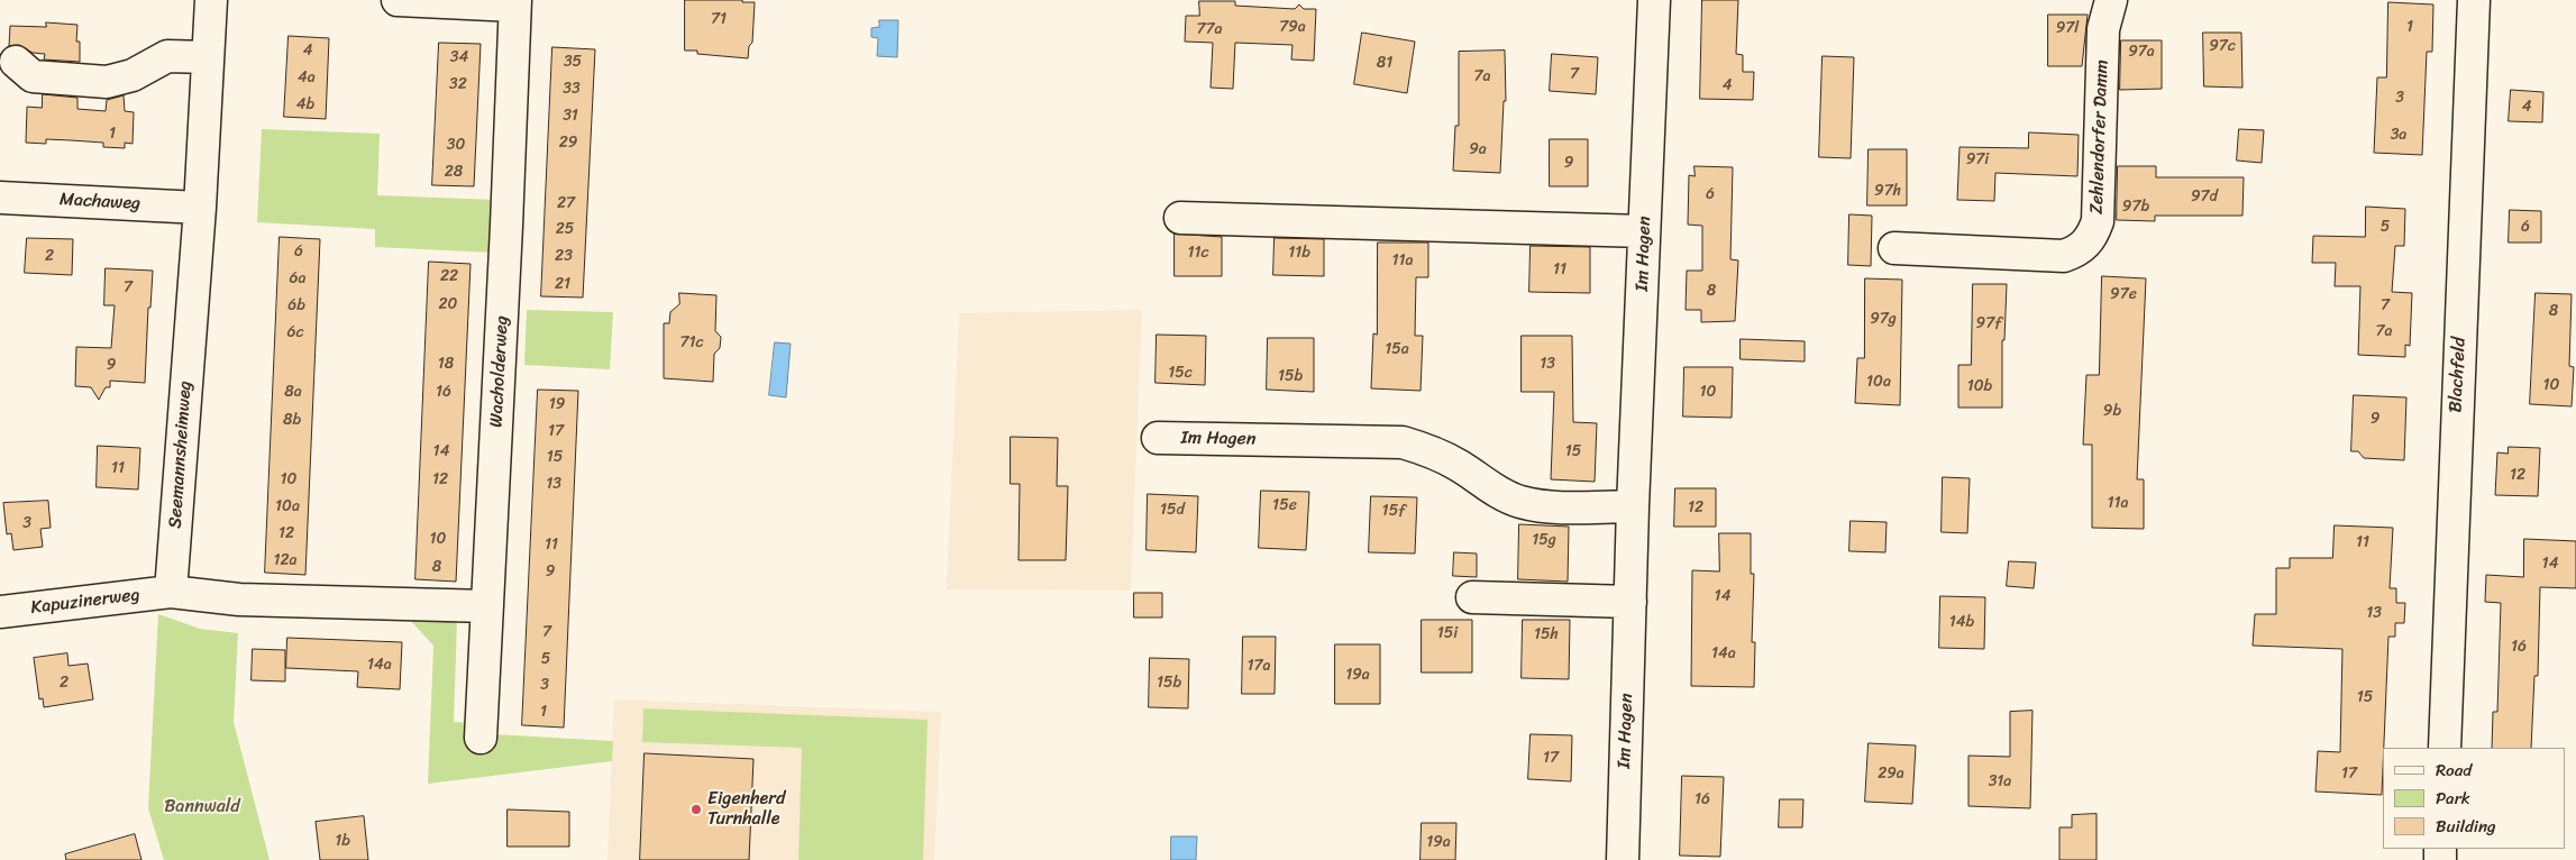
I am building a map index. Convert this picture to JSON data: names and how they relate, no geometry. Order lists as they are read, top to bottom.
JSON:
{
  "streets": {
    "street": [
      "Zehlendorfer Damm",
      "Machaweg",
      "Im Hagen",
      "Wacholderweg",
      "Blachfeld",
      "Seemannsheimweg",
      "Kapuzinerweg"
    ]
  },
  "crossings": [
    ["Machaweg", "Seemannsheimweg"],
    ["Seemannsheimweg", "Kapuzinerweg"]
  ],
  "parks": ["Bannwald"],
  "places": ["Eigenherd Turnhalle"],
  "house_numbers": [
    "71",
    "79a",
    "1",
    "97l",
    "77a",
    "97c",
    "4",
    "97a",
    "34",
    "35",
    "81",
    "7",
    "7a",
    "4a",
    "32",
    "4",
    "33",
    "3",
    "4b",
    "4",
    "31",
    "1",
    "3a",
    "29",
    "30",
    "9a",
    "97i",
    "9",
    "28",
    "97h",
    "6",
    "97d",
    "27",
    "97b",
    "5",
    "6",
    "25",
    "6",
    "11c",
    "11b",
    "2",
    "23",
    "11a",
    "11",
    "22",
    "6a",
    "21",
    "7",
    "8",
    "97e",
    "20",
    "6b",
    "7",
    "8",
    "97g",
    "97f",
    "7a",
    "6c",
    "71c",
    "15a",
    "18",
    "13",
    "9",
    "15c",
    "15b",
    "10a",
    "10",
    "10b",
    "8a",
    "16",
    "10",
    "19",
    "9b",
    "9",
    "8b",
    "17",
    "14",
    "15",
    "15",
    "11",
    "12",
    "10",
    "12",
    "13",
    "11a",
    "15e",
    "10a",
    "12",
    "15d",
    "15f",
    "3",
    "12",
    "10",
    "15g",
    "11",
    "11",
    "12a",
    "14",
    "8",
    "9",
    "14",
    "13",
    "14b",
    "7",
    "15i",
    "15h",
    "16",
    "14a",
    "5",
    "14a",
    "17a",
    "19a",
    "2",
    "15b",
    "3",
    "15",
    "1",
    "17",
    "29a",
    "17",
    "31a",
    "16",
    "1b",
    "19a"
  ],
  "legend": ["Road", "Park", "Building"]
}
